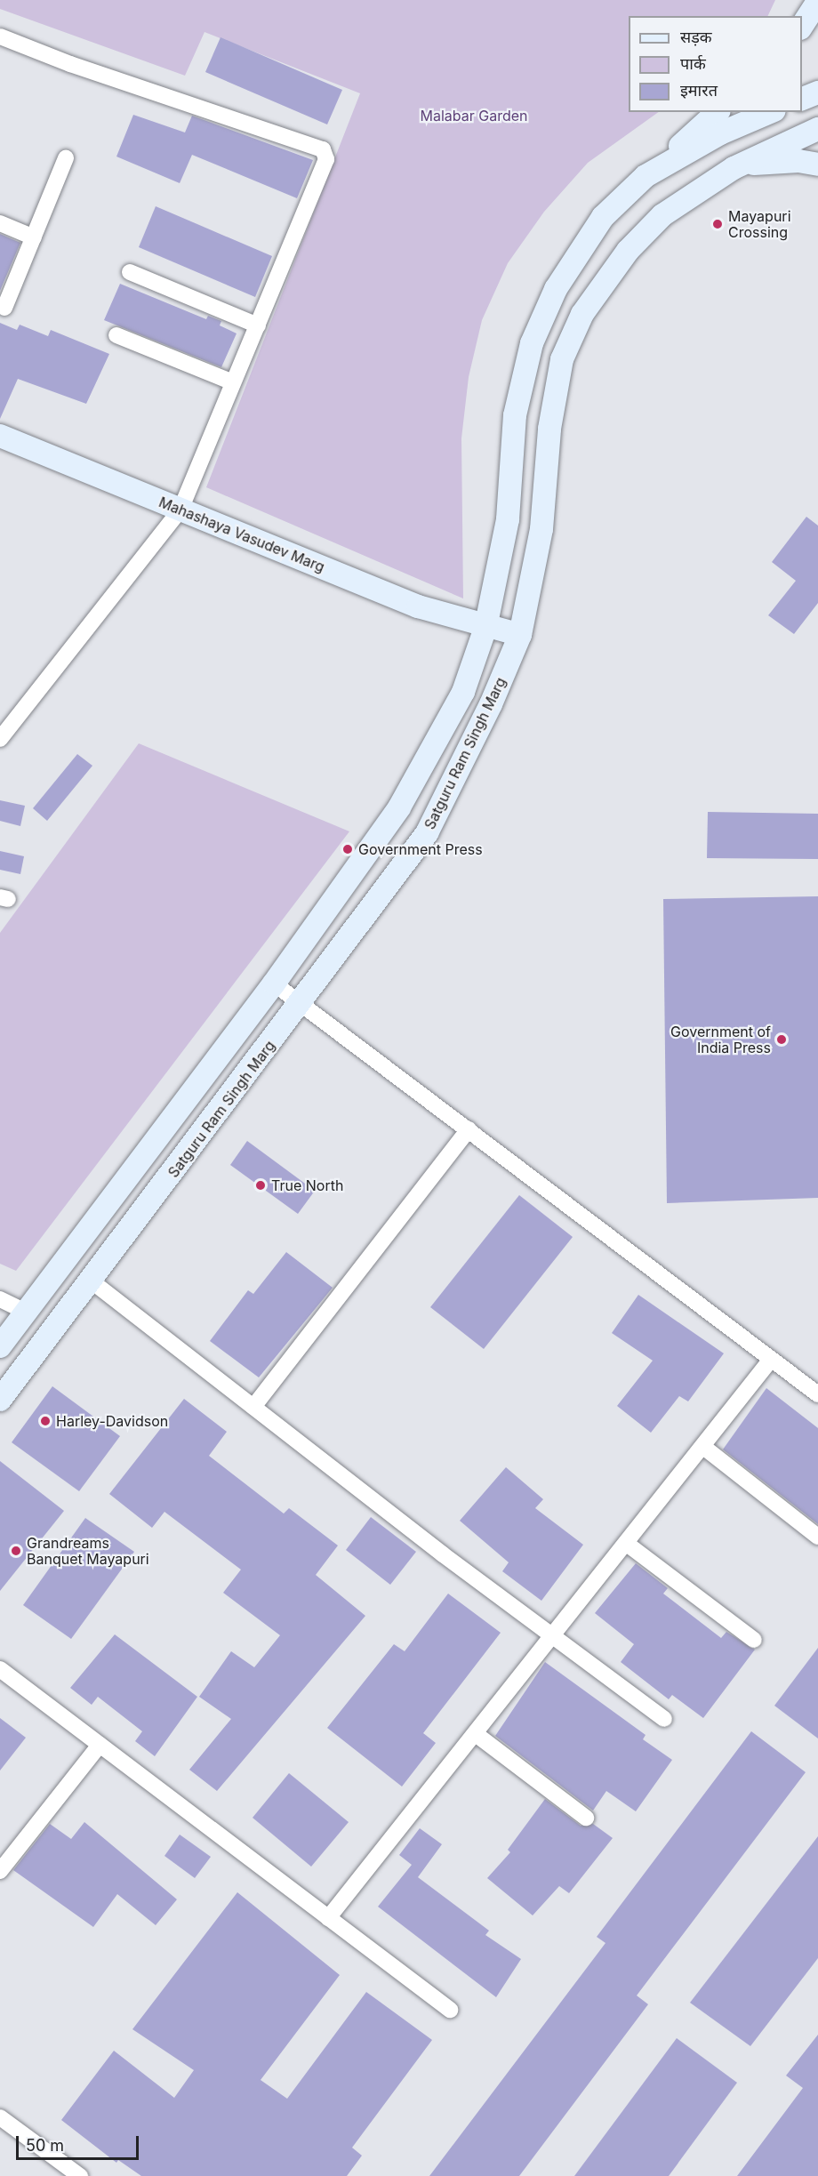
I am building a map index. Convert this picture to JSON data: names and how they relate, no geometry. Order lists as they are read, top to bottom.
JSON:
{
  "streets": {
    "main road": ["Mahashaya Vasudev Marg", "Satguru Ram Singh Marg"]
  },
  "crossings": [
    ["Mahashaya Vasudev Marg", "Satguru Ram Singh Marg"]
  ],
  "parks": ["Malabar Garden"],
  "places": [
    "Mayapuri Crossing",
    "Government Press",
    "Government of India Press",
    "True North",
    "Harley-Davidson",
    "Grandreams Banquet Mayapuri"
  ],
  "legend": ["सड़क", "पार्क", "इमारत"],
  "scale_bar": "50 m"
}
